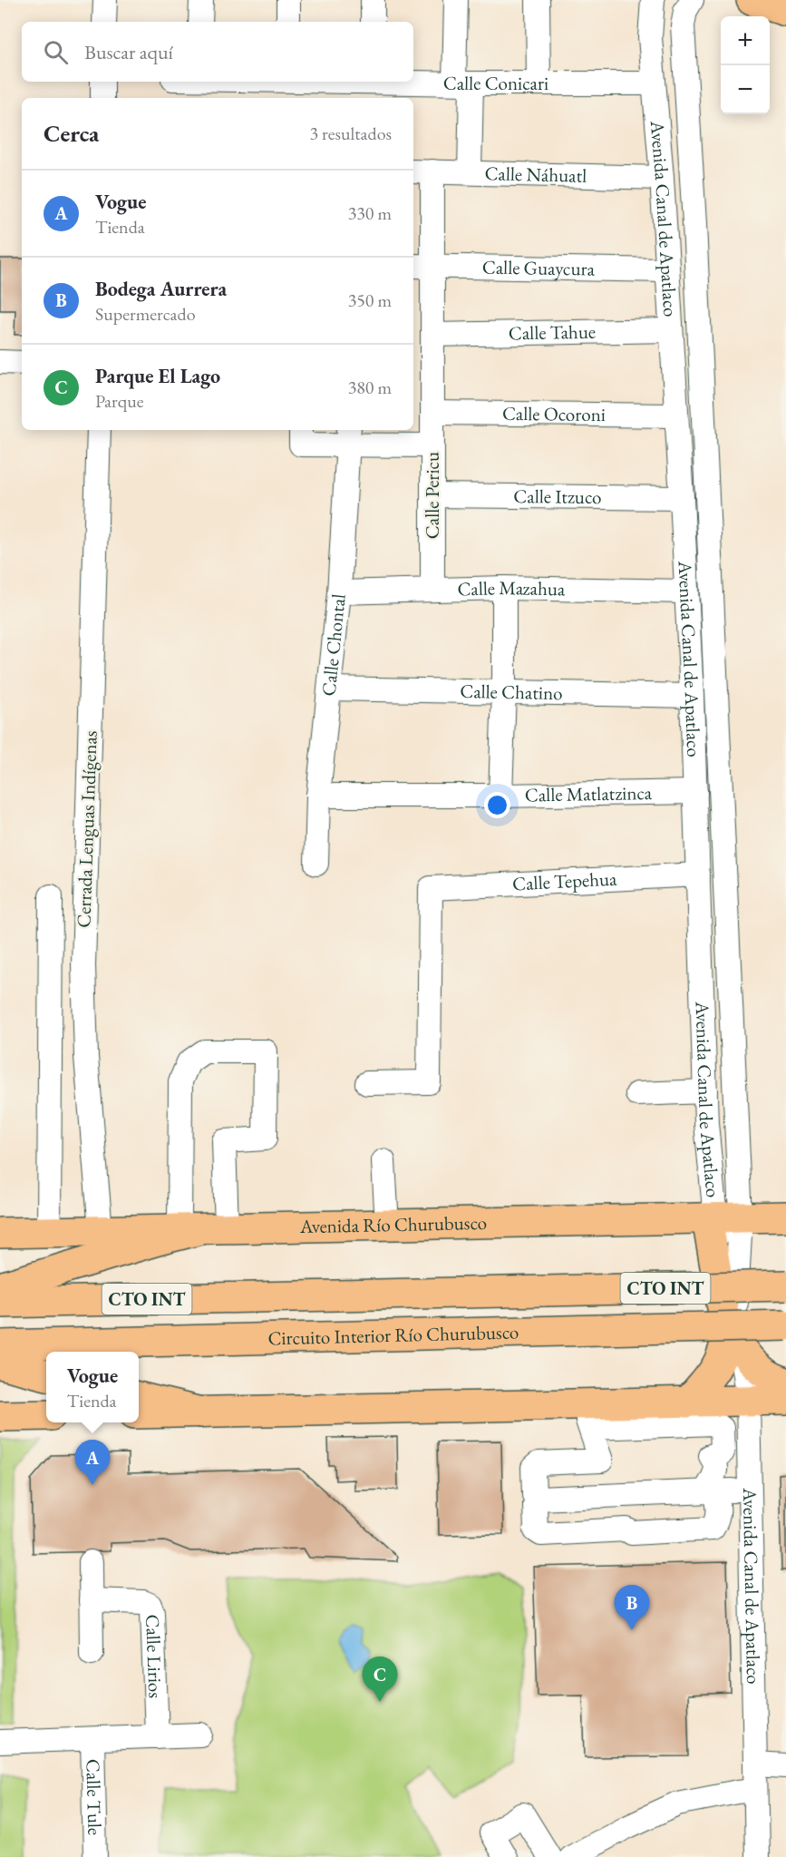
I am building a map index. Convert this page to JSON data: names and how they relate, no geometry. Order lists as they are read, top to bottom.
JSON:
{
  "streets": {
    "main road": ["Avenida Río Churubusco", "CTO INT", "Circuito Interior Río Churubusco"],
    "street": [
      "Calle Conicari",
      "Calle Náhuatl",
      "Avenida Canal de Apatlaco",
      "Calle Guaycura",
      "Calle Tahue",
      "Calle Ocoroni",
      "Calle Pericu",
      "Calle Itzuco",
      "Calle Mazahua",
      "Calle Chontal",
      "Calle Chatino",
      "Calle Matlatzinca",
      "Cerrada Lenguas Indígenas",
      "Calle Tepehua",
      "Calle Lirios",
      "Calle Tule"
    ]
  },
  "crossings": [
    ["Calle Conicari", "Avenida Canal de Apatlaco"],
    ["Calle Náhuatl", "Avenida Canal de Apatlaco"],
    ["Calle Náhuatl", "Calle Pericu"],
    ["Avenida Canal de Apatlaco", "Calle Guaycura"],
    ["Avenida Canal de Apatlaco", "Calle Tahue"],
    ["Avenida Canal de Apatlaco", "Calle Ocoroni"],
    ["Avenida Canal de Apatlaco", "Calle Itzuco"],
    ["Avenida Canal de Apatlaco", "Calle Mazahua"],
    ["Avenida Canal de Apatlaco", "Calle Chatino"],
    ["Avenida Canal de Apatlaco", "Calle Matlatzinca"],
    ["Avenida Canal de Apatlaco", "Calle Tepehua"],
    ["Avenida Canal de Apatlaco", "Avenida Río Churubusco"],
    ["Calle Guaycura", "Calle Pericu"],
    ["Calle Tahue", "Calle Pericu"],
    ["Calle Ocoroni", "Calle Pericu"],
    ["Calle Pericu", "Calle Itzuco"],
    ["Calle Pericu", "Calle Mazahua"],
    ["Calle Mazahua", "Calle Chontal"],
    ["Calle Chontal", "Calle Chatino"],
    ["Calle Chontal", "Calle Matlatzinca"],
    ["Cerrada Lenguas Indígenas", "Avenida Río Churubusco"]
  ],
  "page": {
    "map_buttons": ["+", "−"],
    "search": "Buscar aquí",
    "heading": ["Cerca", "3 resultados"],
    "list": [
      {
        "mark": "A",
        "name": "Vogue",
        "note": "Tienda",
        "value": "330 m"
      },
      {
        "mark": "B",
        "name": "Bodega Aurrera",
        "note": "Supermercado",
        "value": "350 m"
      },
      {
        "mark": "C",
        "name": "Parque El Lago",
        "note": "Parque",
        "value": "380 m"
      }
    ],
    "popup": ["Vogue", "Tienda"],
    "pins": ["A", "B", "C"]
  }
}
